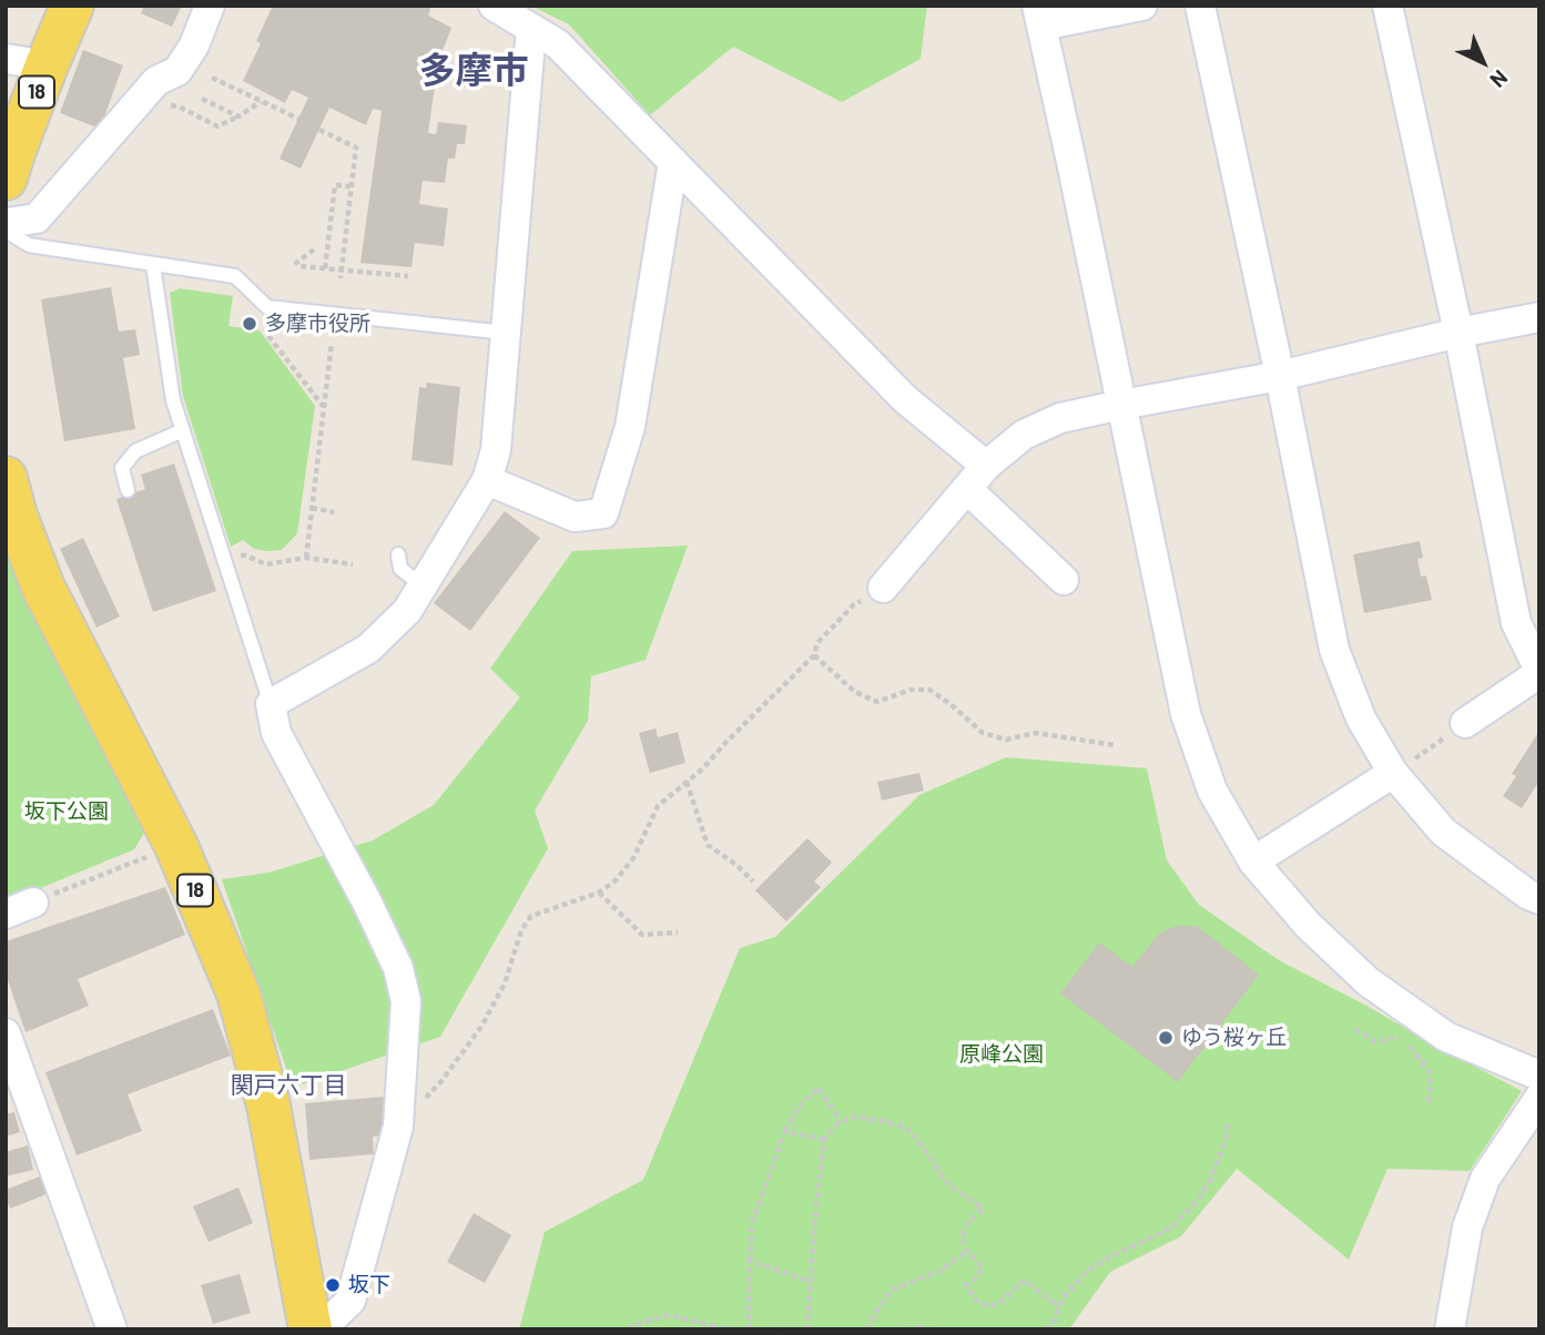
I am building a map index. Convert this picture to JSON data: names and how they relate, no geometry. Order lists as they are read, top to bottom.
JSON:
{
  "streets": {
    "main road": ["18"]
  },
  "districts": ["多摩市", "関戸六丁目"],
  "parks": ["坂下公園", "原峰公園"],
  "places": ["多摩市役所", "ゆう桜ヶ丘", "坂下"],
  "north": "bottom right"
}
